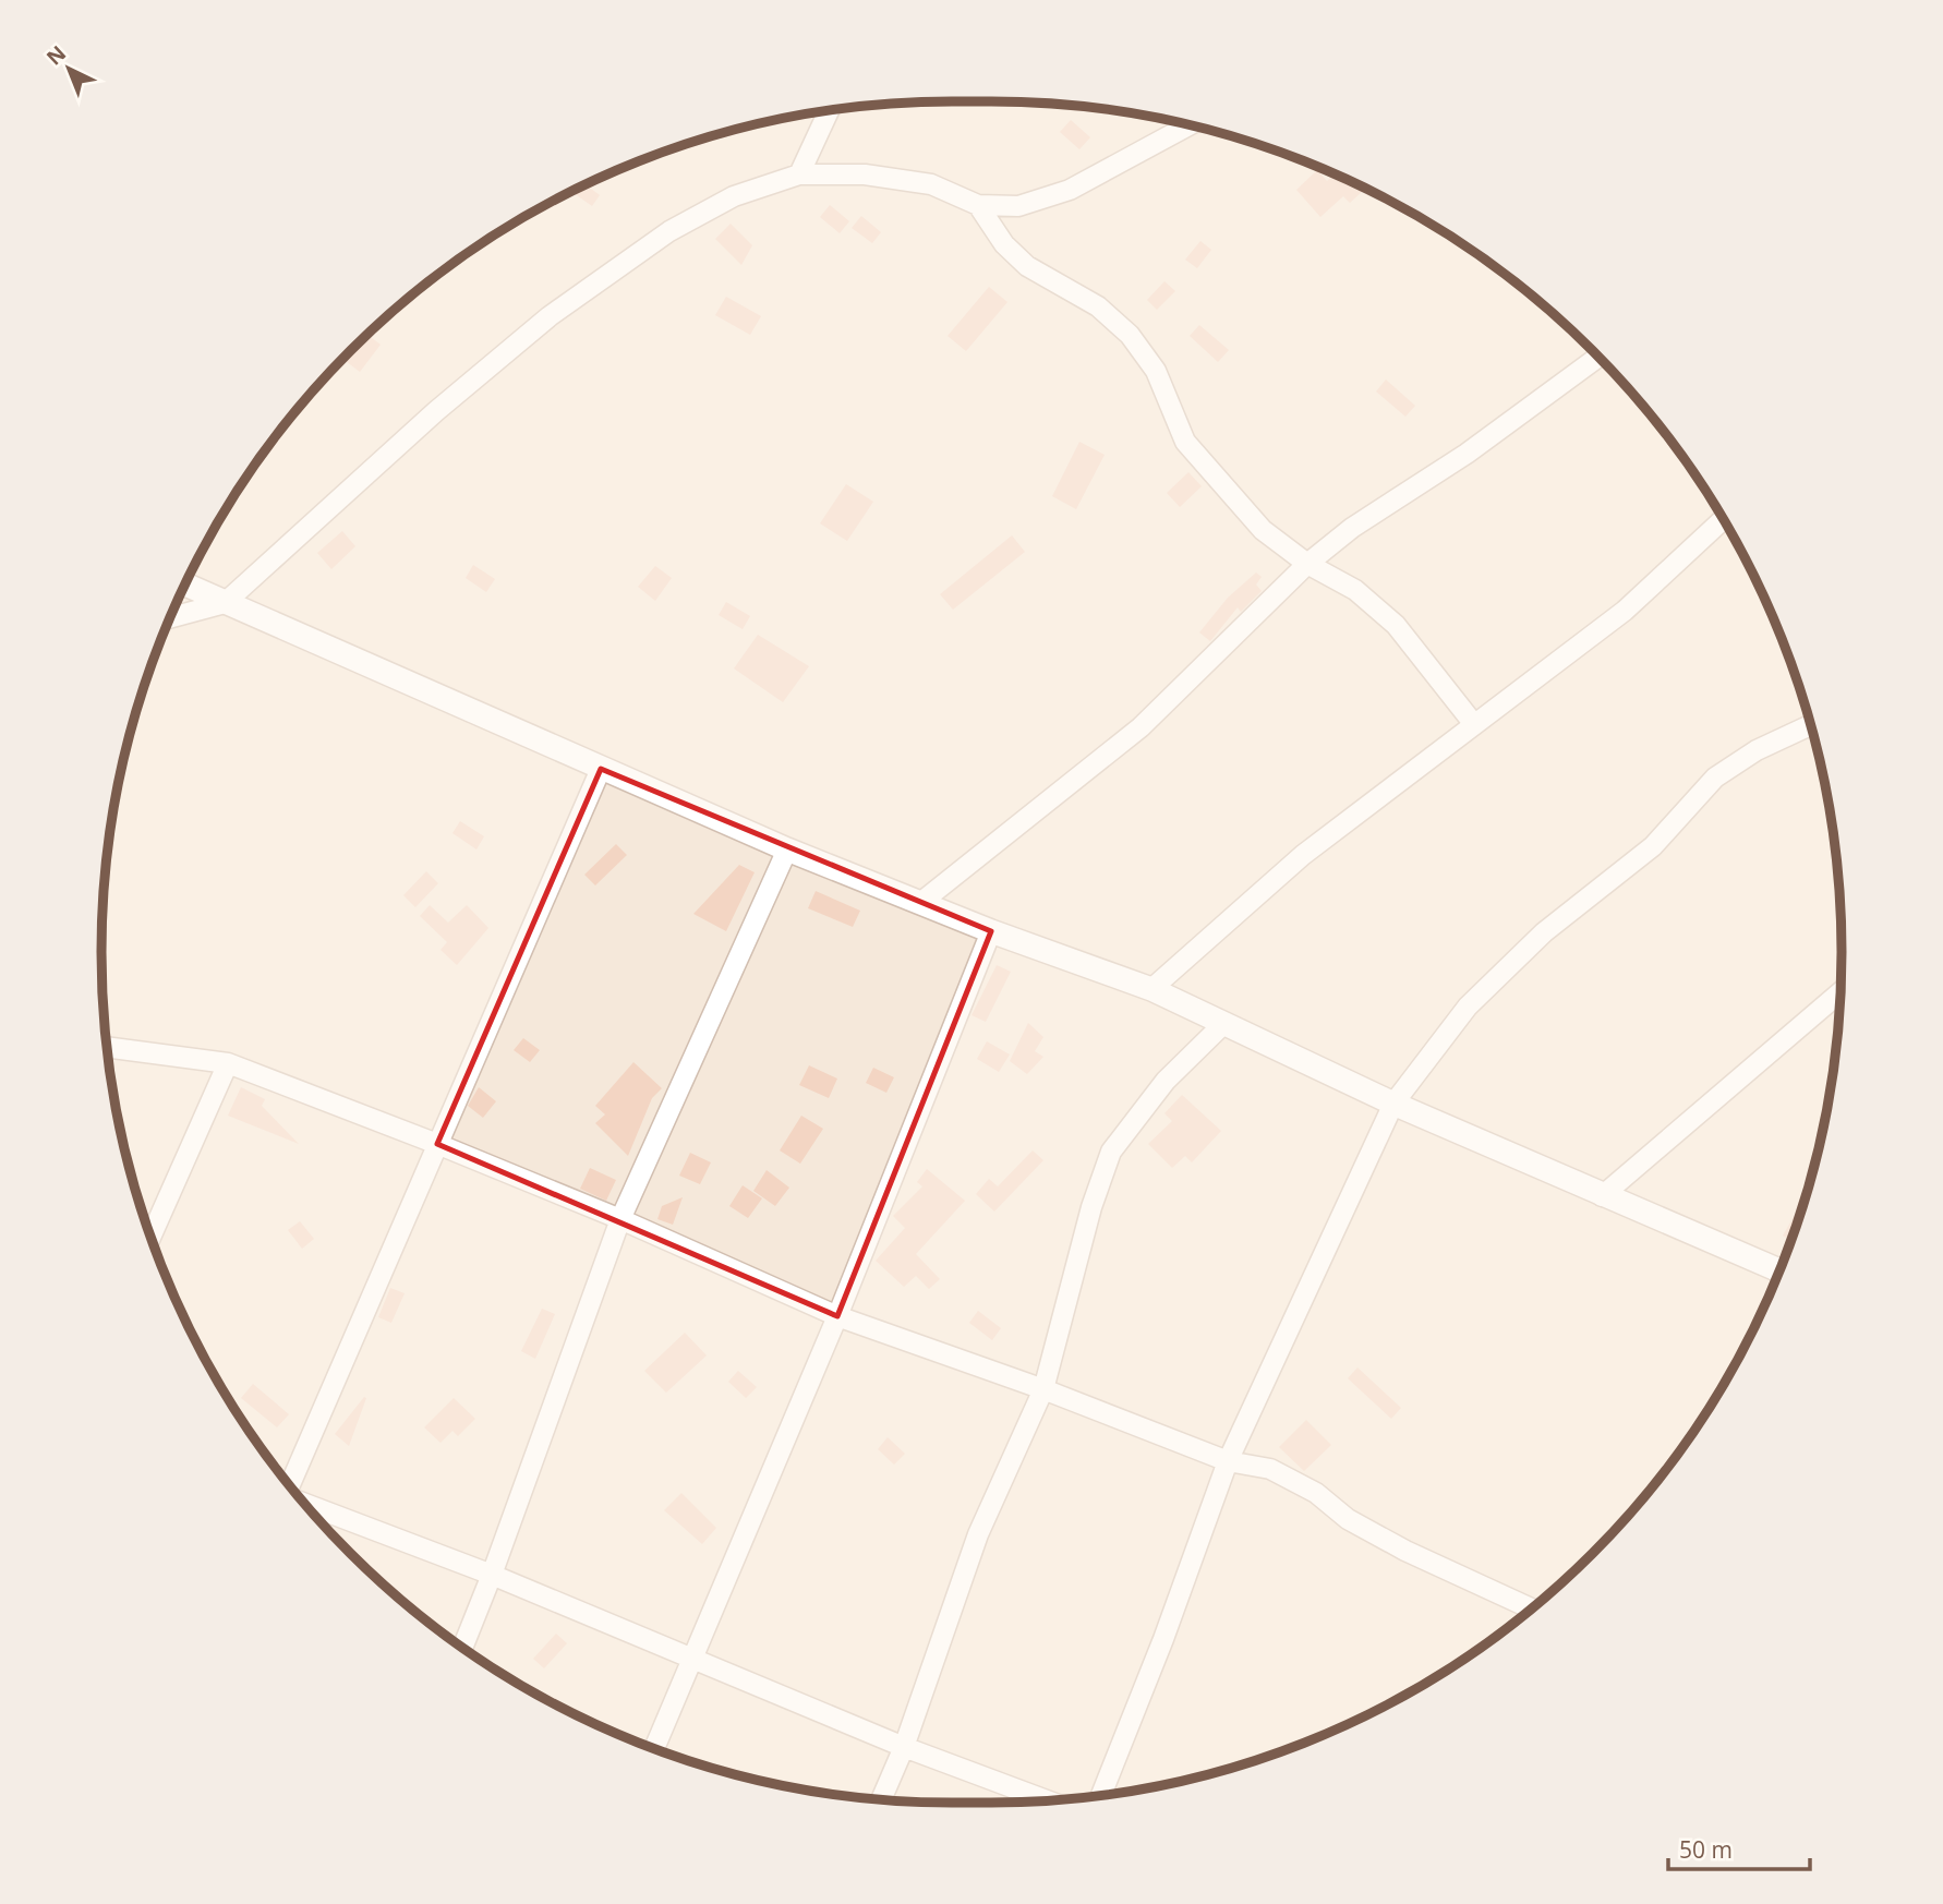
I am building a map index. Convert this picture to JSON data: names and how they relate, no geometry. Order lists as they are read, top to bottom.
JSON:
{
  "scale_bar": "50 m",
  "north": "top left"
}
